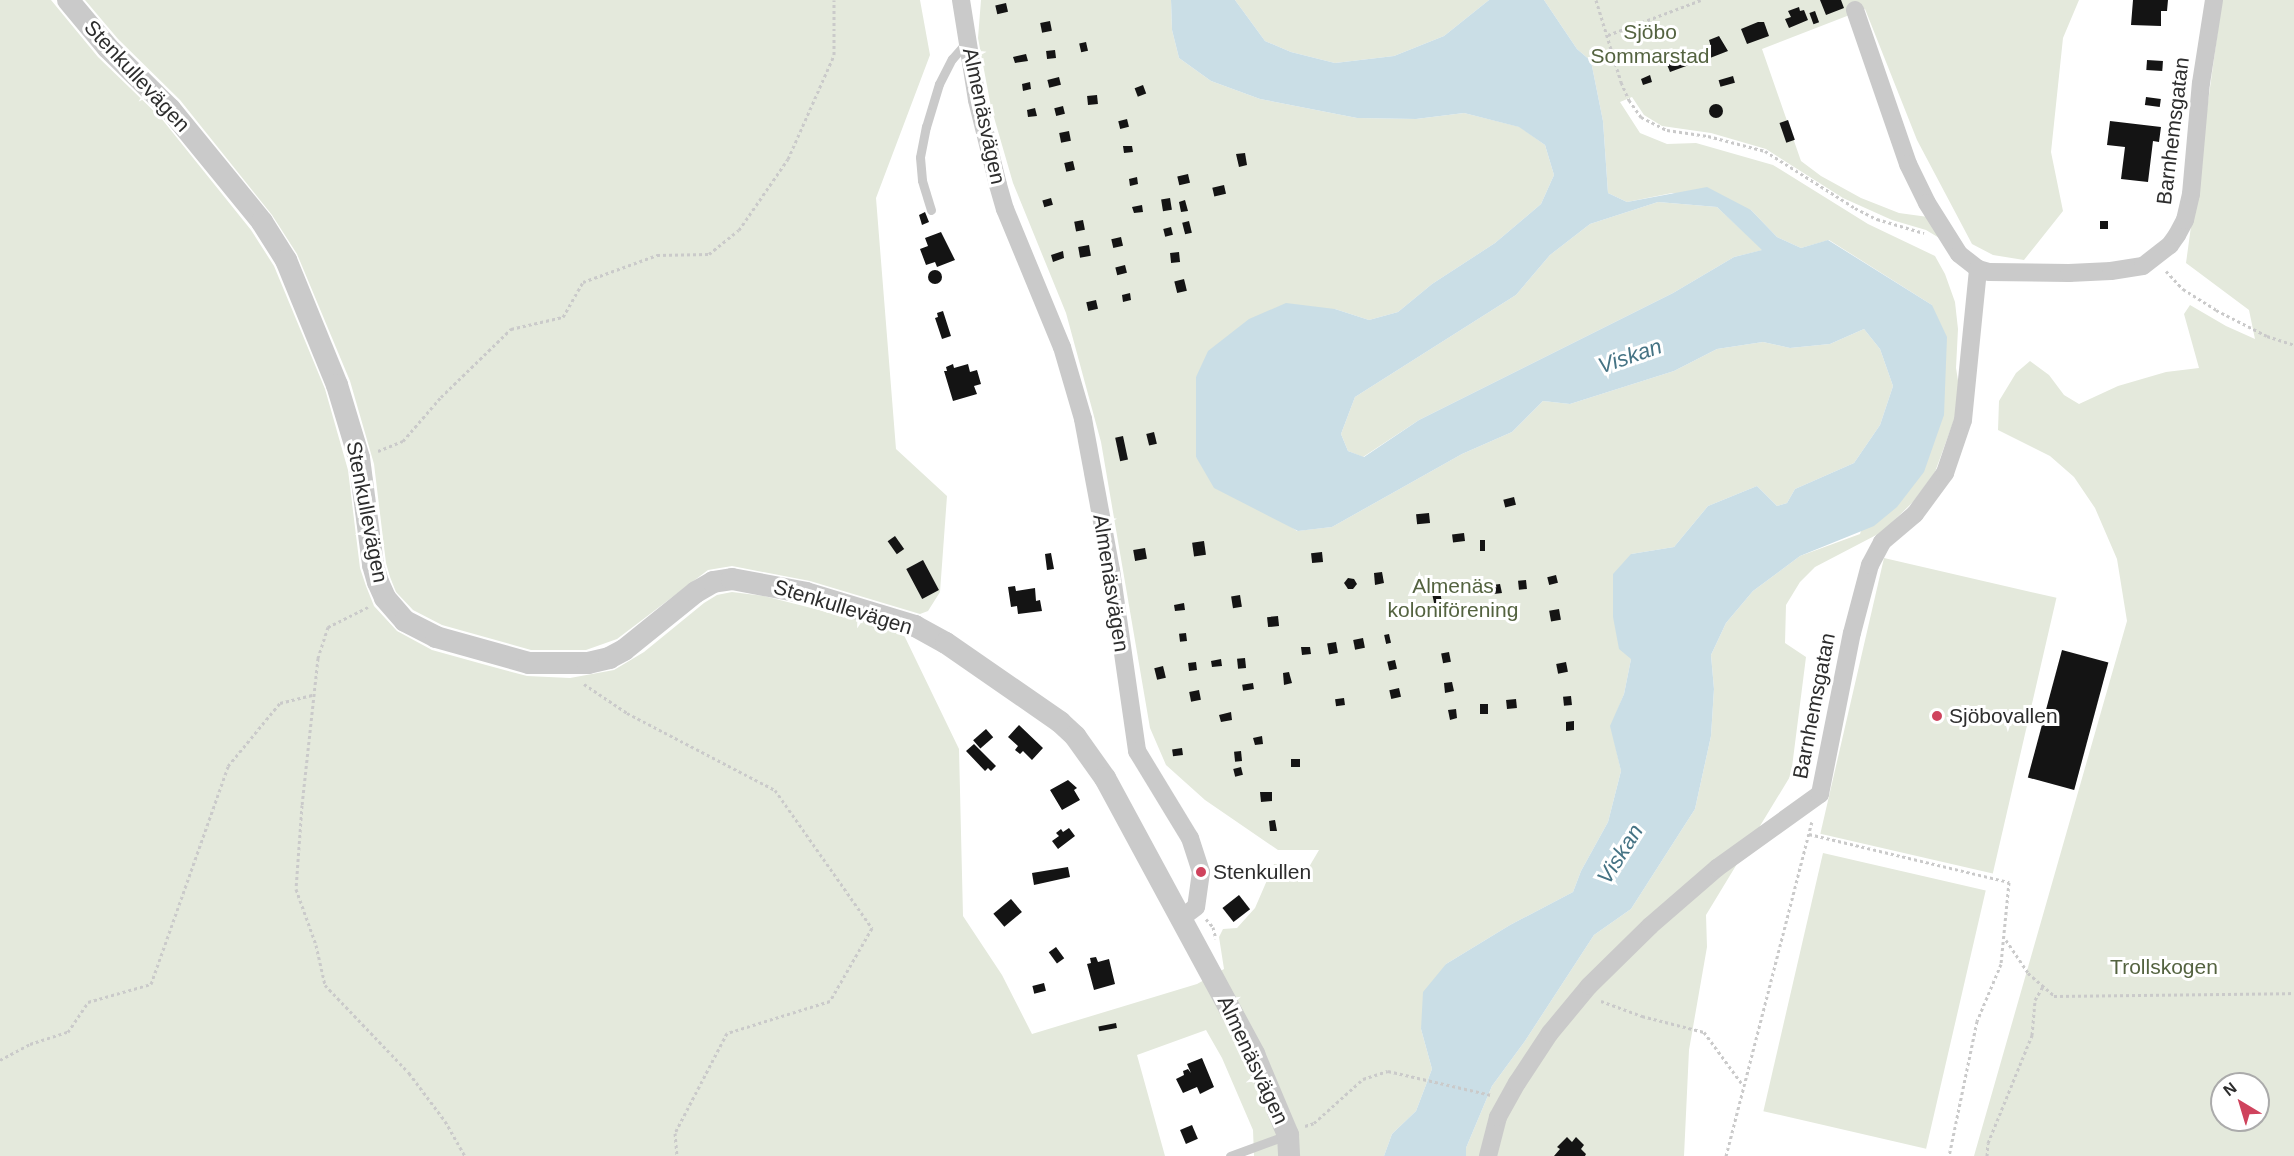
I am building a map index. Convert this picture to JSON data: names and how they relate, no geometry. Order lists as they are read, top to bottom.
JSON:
{
  "streets": {
    "street": ["Stenkullevägen", "Almenäsvägen", "Barnhemsgatan"]
  },
  "crossings": [
    ["Stenkullevägen", "Almenäsvägen"]
  ],
  "water": ["Viskan"],
  "parks": ["Sjöbo Sommarstad", "Almenäs koloniförening", "Trollskogen"],
  "places": ["Sjöbovallen", "Stenkullen"],
  "north": "top left"
}
